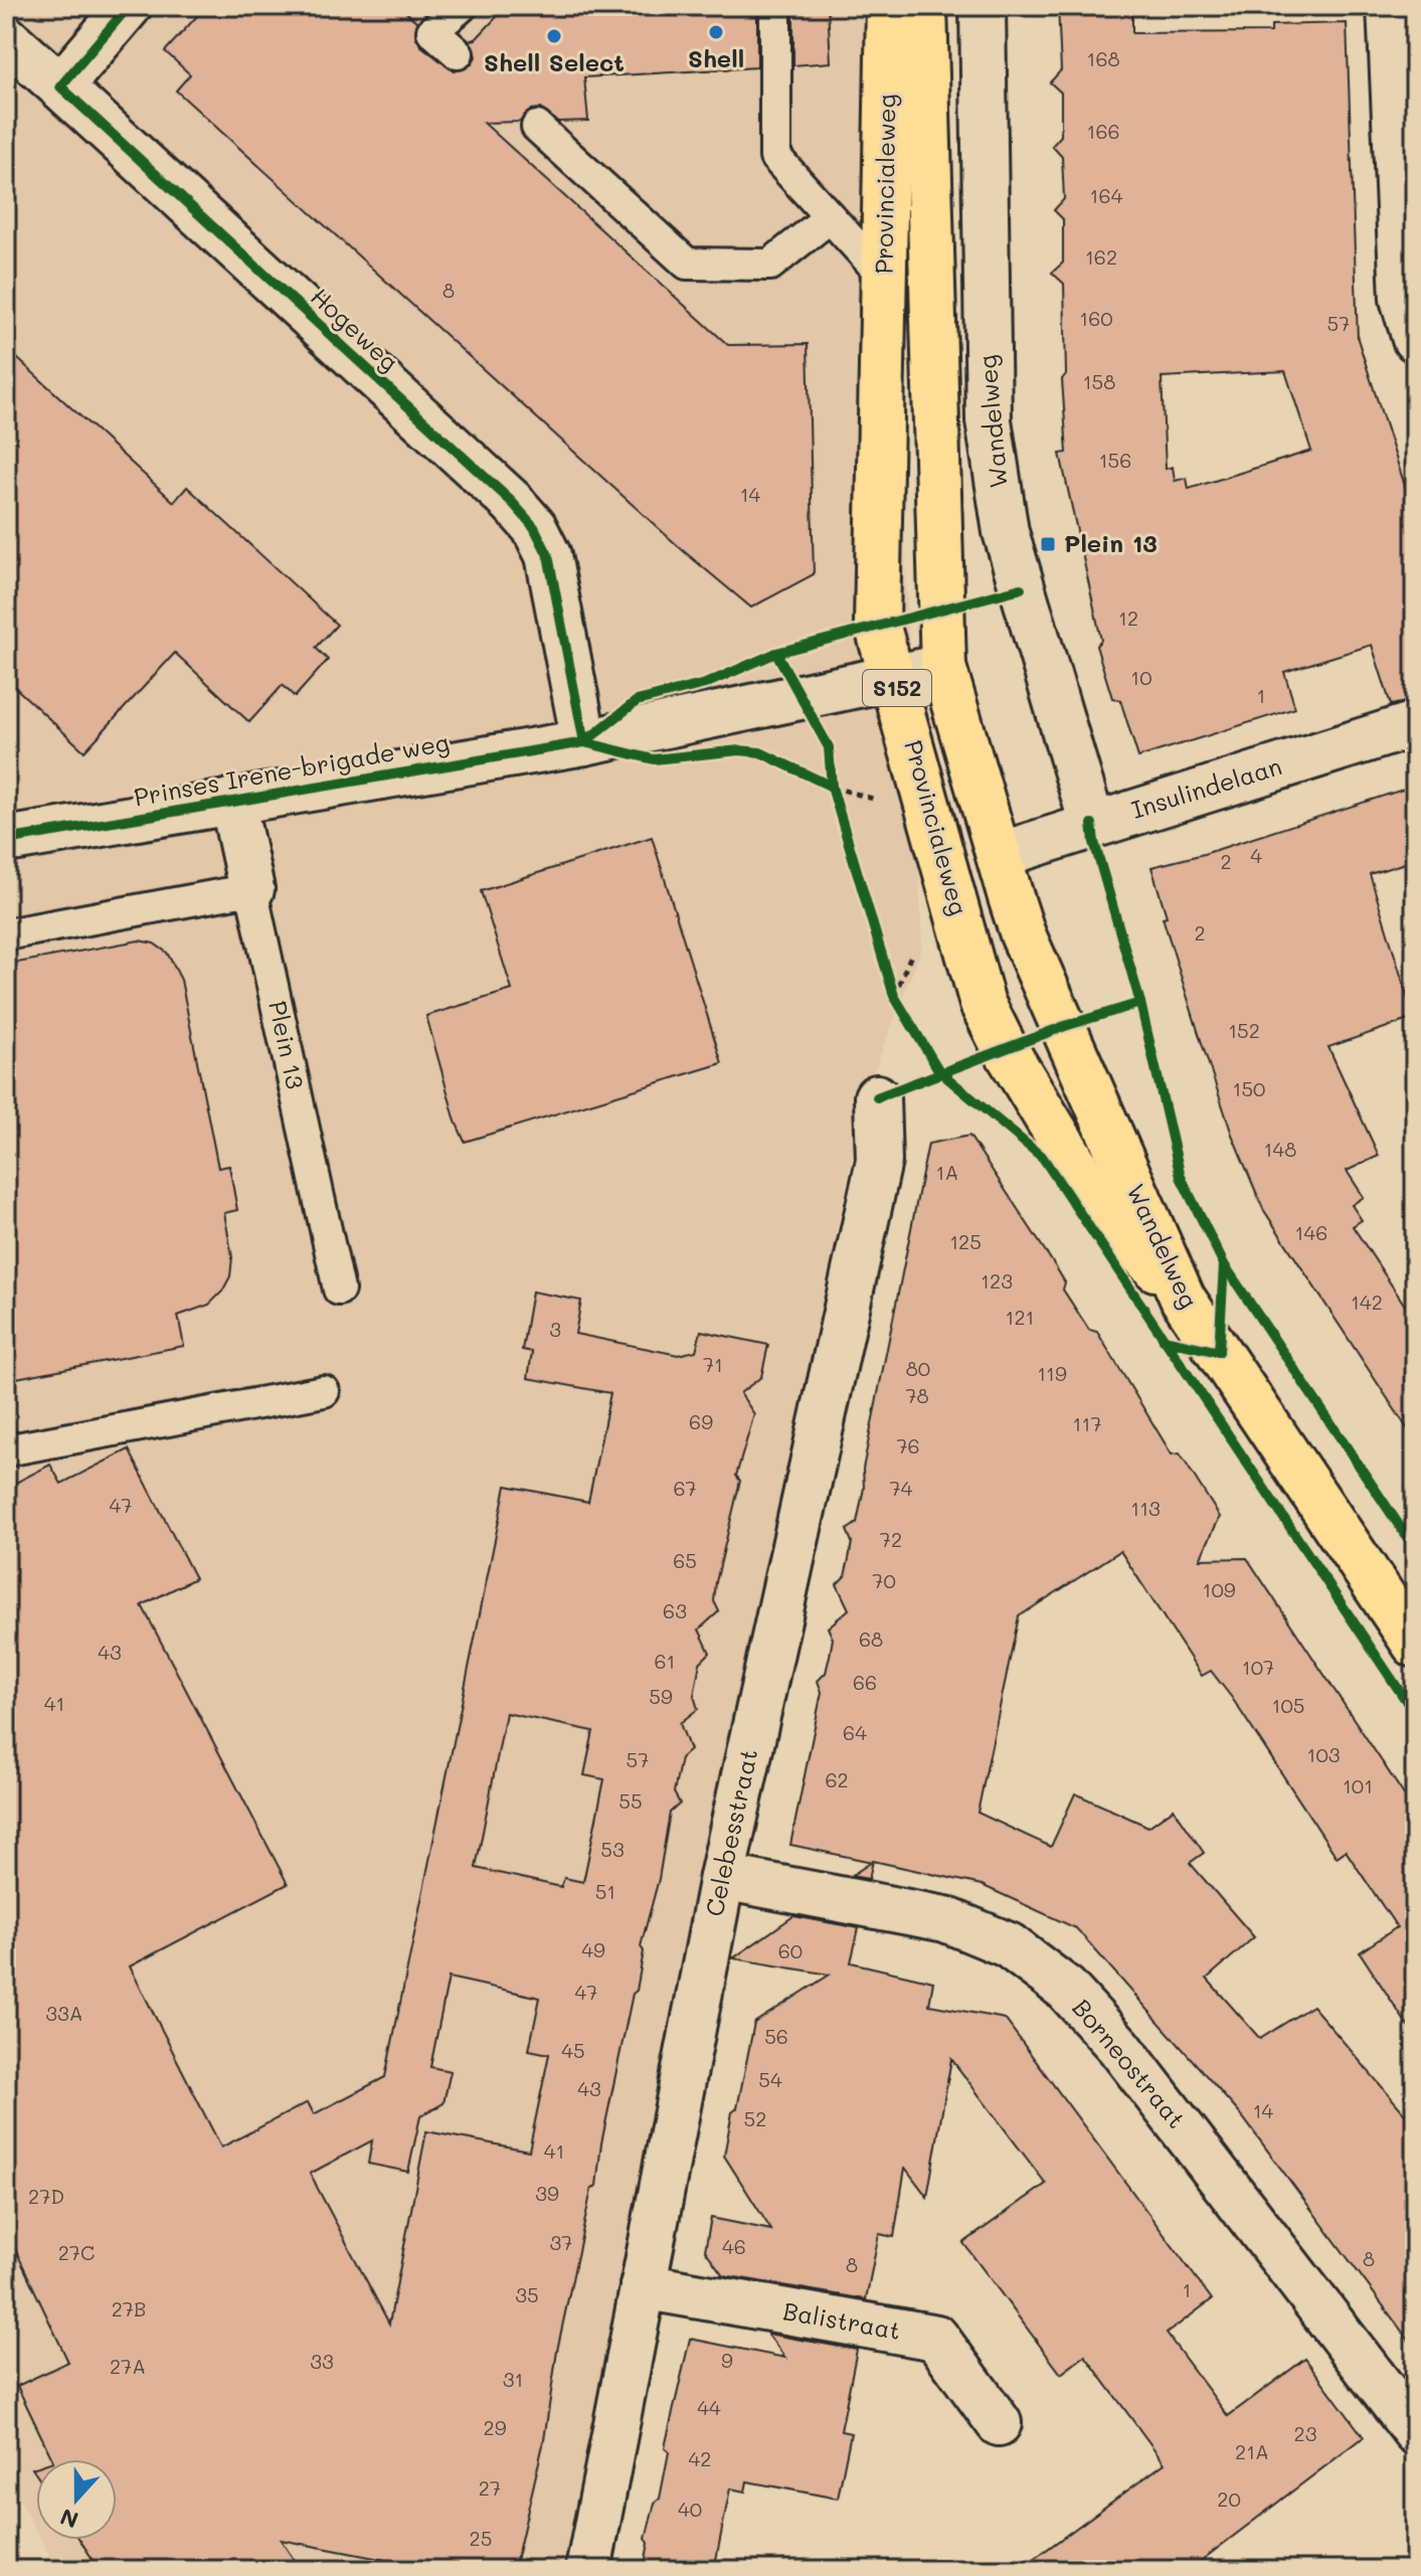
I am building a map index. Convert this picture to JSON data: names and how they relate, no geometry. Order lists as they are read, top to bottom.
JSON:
{
  "streets": {
    "main road": ["Provincialeweg", "Wandelweg", "S152"],
    "street": [
      "Hogeweg",
      "Prinses Irene-brigade weg",
      "Insulindelaan",
      "Plein 13",
      "Celebesstraat",
      "Borneostraat",
      "Balistraat"
    ]
  },
  "crossings": [
    ["Provincialeweg", "Wandelweg"],
    ["Provincialeweg", "Prinses Irene-brigade weg"],
    ["Provincialeweg", "Insulindelaan"],
    ["Hogeweg", "Prinses Irene-brigade weg"],
    ["Wandelweg", "Insulindelaan"],
    ["Prinses Irene-brigade weg", "Plein 13"],
    ["Celebesstraat", "Borneostraat"],
    ["Celebesstraat", "Balistraat"]
  ],
  "places": {
    "other": ["Shell", "Shell Select"],
    "transit": ["Plein 13"]
  },
  "house_numbers": [
    "168",
    "166",
    "164",
    "162",
    "8",
    "160",
    "57",
    "158",
    "156",
    "14",
    "12",
    "10",
    "1",
    "4",
    "2",
    "2",
    "152",
    "150",
    "148",
    "1A",
    "146",
    "125",
    "123",
    "142",
    "121",
    "3",
    "71",
    "80",
    "119",
    "78",
    "69",
    "117",
    "76",
    "67",
    "74",
    "47",
    "113",
    "72",
    "65",
    "70",
    "109",
    "63",
    "68",
    "43",
    "61",
    "107",
    "66",
    "59",
    "41",
    "105",
    "64",
    "103",
    "57",
    "62",
    "101",
    "55",
    "53",
    "51",
    "49",
    "60",
    "47",
    "33A",
    "56",
    "45",
    "54",
    "43",
    "14",
    "52",
    "41",
    "39",
    "27D",
    "37",
    "46",
    "27C",
    "8",
    "8",
    "1",
    "35",
    "27B",
    "9",
    "33",
    "27A",
    "31",
    "44",
    "29",
    "23",
    "21A",
    "42",
    "27",
    "20",
    "40",
    "25"
  ],
  "north": "bottom"
}
